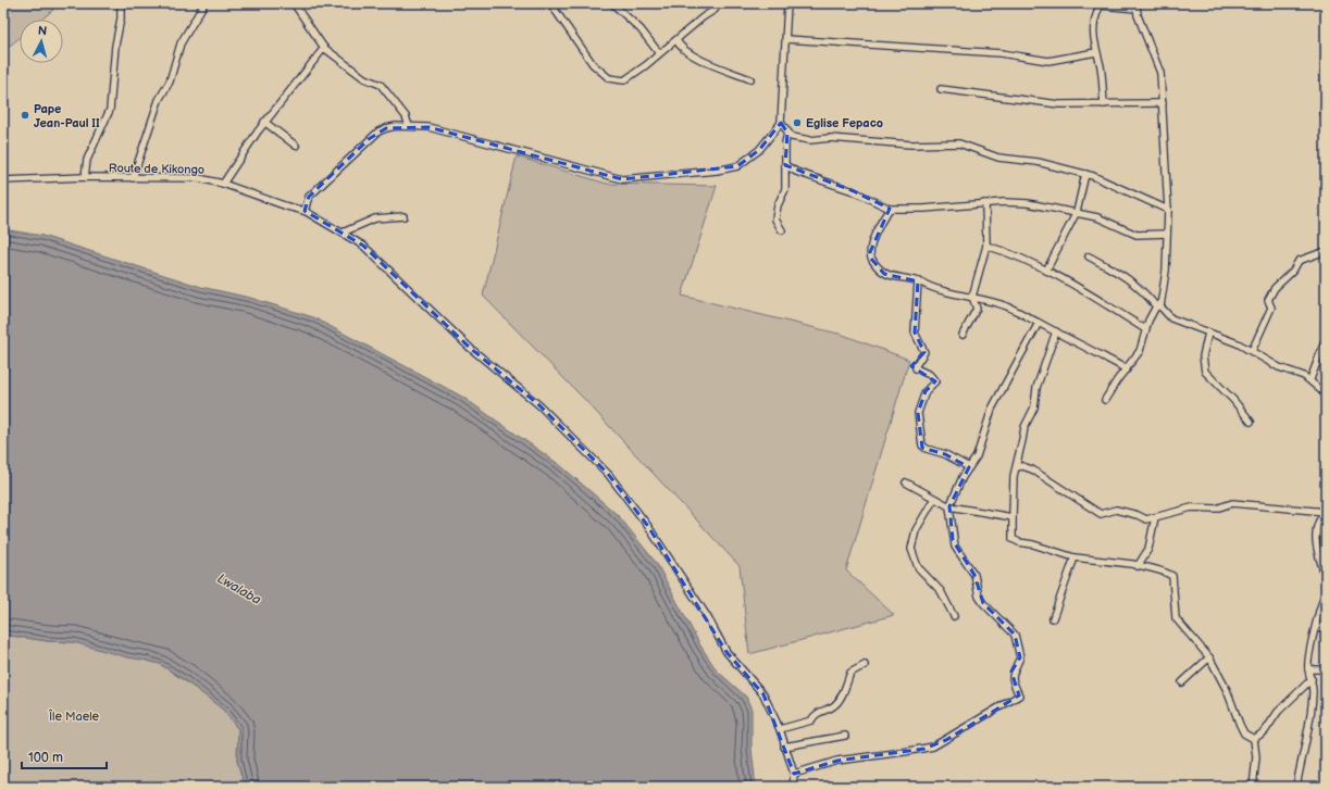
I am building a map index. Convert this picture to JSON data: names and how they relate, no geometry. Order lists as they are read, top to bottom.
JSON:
{
  "streets": {
    "street": ["Route de Kikongo"]
  },
  "water": ["Lwalaba"],
  "parks": ["Île Maele"],
  "places": ["Pape Jean-Paul II", "Eglise Fepaco"],
  "scale_bar": "100 m",
  "north": "top"
}
